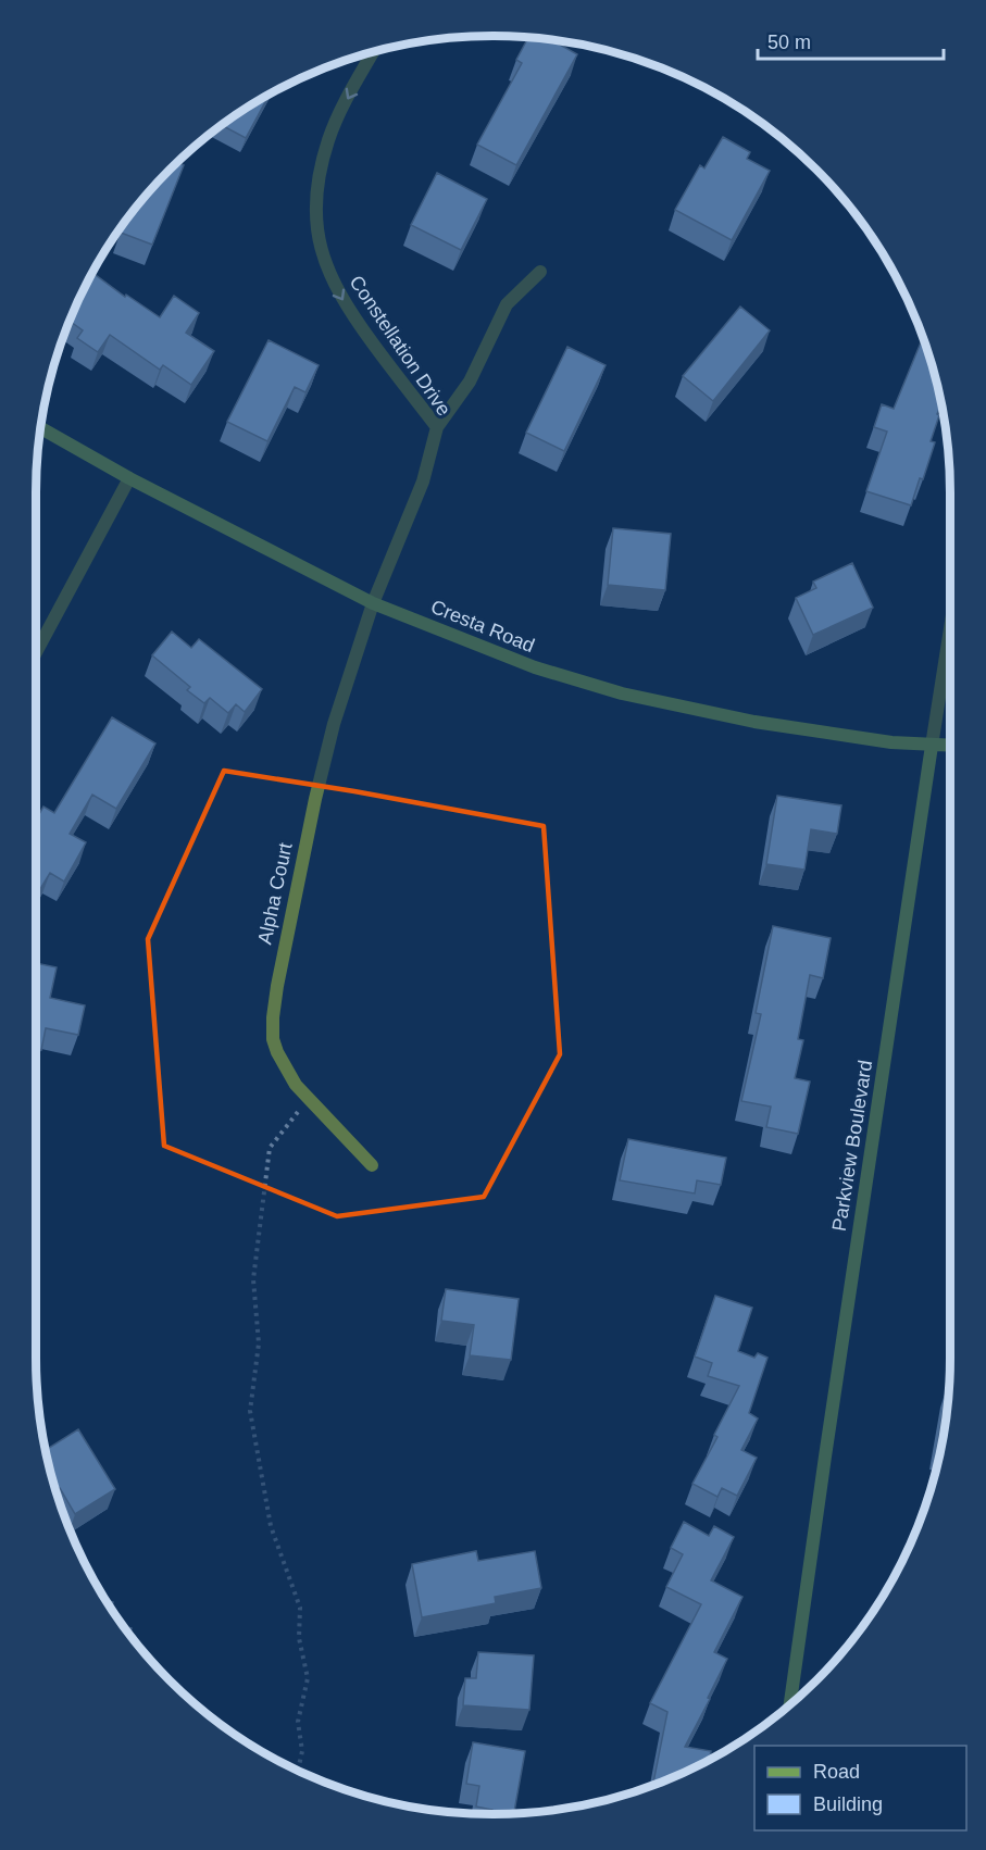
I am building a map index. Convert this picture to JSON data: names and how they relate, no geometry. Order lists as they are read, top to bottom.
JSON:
{
  "streets": {
    "main road": ["Cresta Road", "Parkview Boulevard"],
    "street": ["Constellation Drive", "Alpha Court"]
  },
  "crossings": [
    ["Constellation Drive", "Cresta Road"],
    ["Constellation Drive", "Alpha Court"],
    ["Cresta Road", "Alpha Court"],
    ["Cresta Road", "Parkview Boulevard"]
  ],
  "one_way": ["Constellation Drive"],
  "legend": ["Road", "Building"],
  "scale_bar": "50 m"
}
